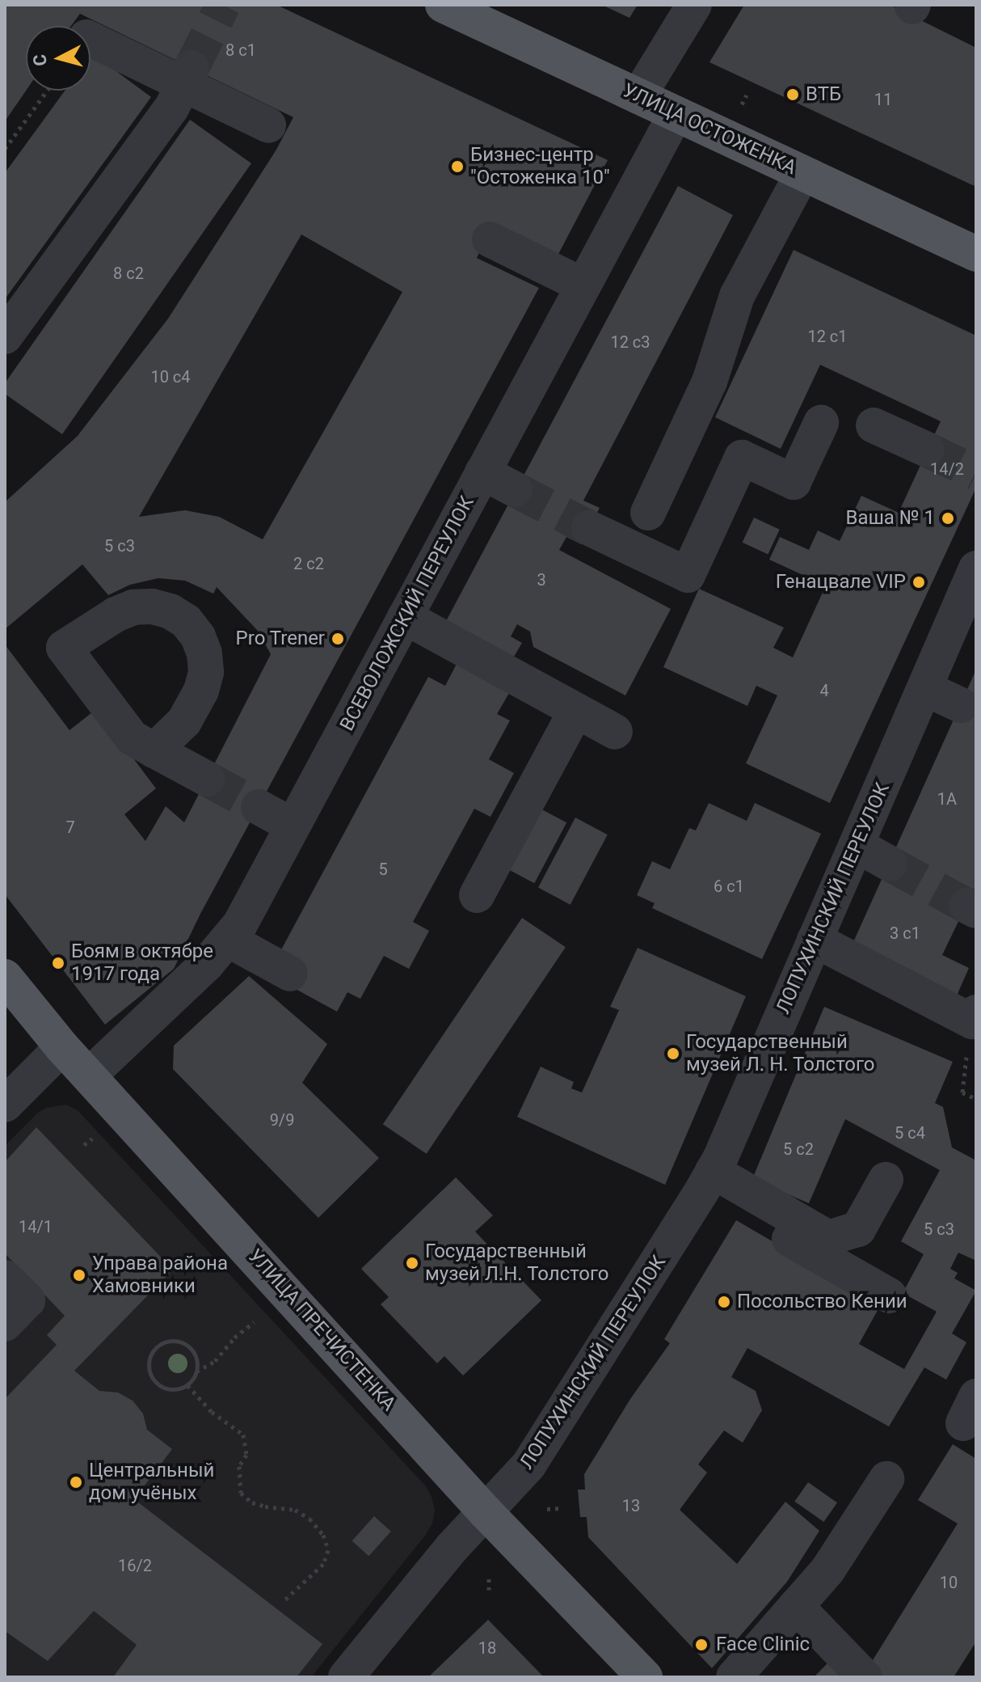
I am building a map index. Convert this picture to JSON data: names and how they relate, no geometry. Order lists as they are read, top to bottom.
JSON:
{
  "streets": {
    "main road": ["УЛИЦА ОСТОЖЕНКА", "УЛИЦА ПРЕЧИСТЕНКА"],
    "street": ["ВСЕВОЛОЖСКИЙ ПЕРЕУЛОК", "ЛОПУХИНСКИЙ ПЕРЕУЛОК"]
  },
  "crossings": [
    ["УЛИЦА ОСТОЖЕНКА", "ВСЕВОЛОЖСКИЙ ПЕРЕУЛОК"],
    ["ВСЕВОЛОЖСКИЙ ПЕРЕУЛОК", "УЛИЦА ПРЕЧИСТЕНКА"],
    ["ЛОПУХИНСКИЙ ПЕРЕУЛОК", "УЛИЦА ПРЕЧИСТЕНКА"]
  ],
  "places": [
    "ВТБ",
    "Бизнес-центр \"Остоженка 10\"",
    "Ваша № 1",
    "Генацвале VIP",
    "Pro Trener",
    "Боям в октябре 1917 года",
    "Государственный музей Л. Н. Толстого",
    "Государственный музей Л.Н. Толстого",
    "Управа района Хамовники",
    "Посольство Кении",
    "Центральный дом учёных",
    "Face Clinic"
  ],
  "house_numbers": [
    "8 с1",
    "11",
    "8 с2",
    "12 с1",
    "12 с3",
    "10 с4",
    "14/2",
    "5 с3",
    "2 с2",
    "3",
    "4",
    "1А",
    "7",
    "5",
    "6 с1",
    "3 с1",
    "9/9",
    "5 с4",
    "5 с2",
    "14/1",
    "5 с3",
    "13",
    "16/2",
    "10",
    "18"
  ],
  "north": "left"
}
